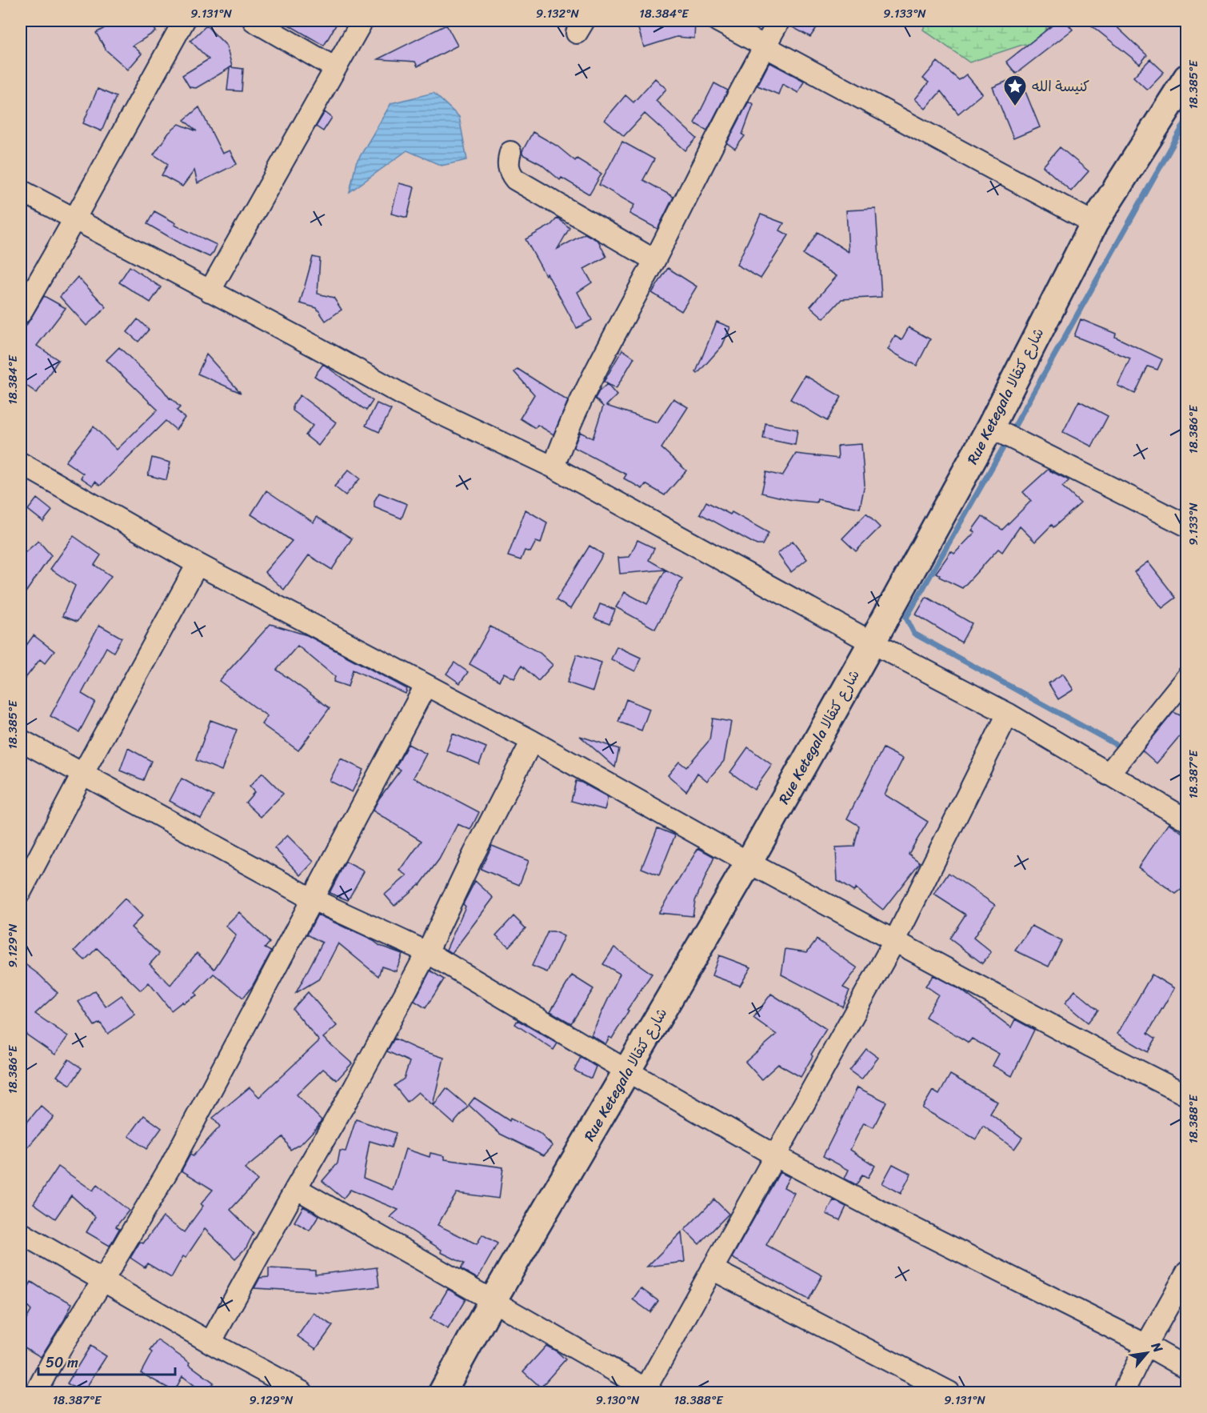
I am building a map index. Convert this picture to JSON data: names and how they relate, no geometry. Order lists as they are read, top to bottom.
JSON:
{
  "streets": {
    "street": ["Rue Ketegala شارع كتقالا"]
  },
  "places": {
    "place": ["كنيسة الله"]
  },
  "scale_bar": "50 m",
  "north": "top right",
  "coordinates": [
    "9.131°N",
    "9.132°N",
    "18.384°E",
    "9.133°N",
    "18.385°E",
    "18.386°E",
    "18.387°E",
    "9.129°N",
    "18.388°E",
    "9.130°N"
  ]
}
